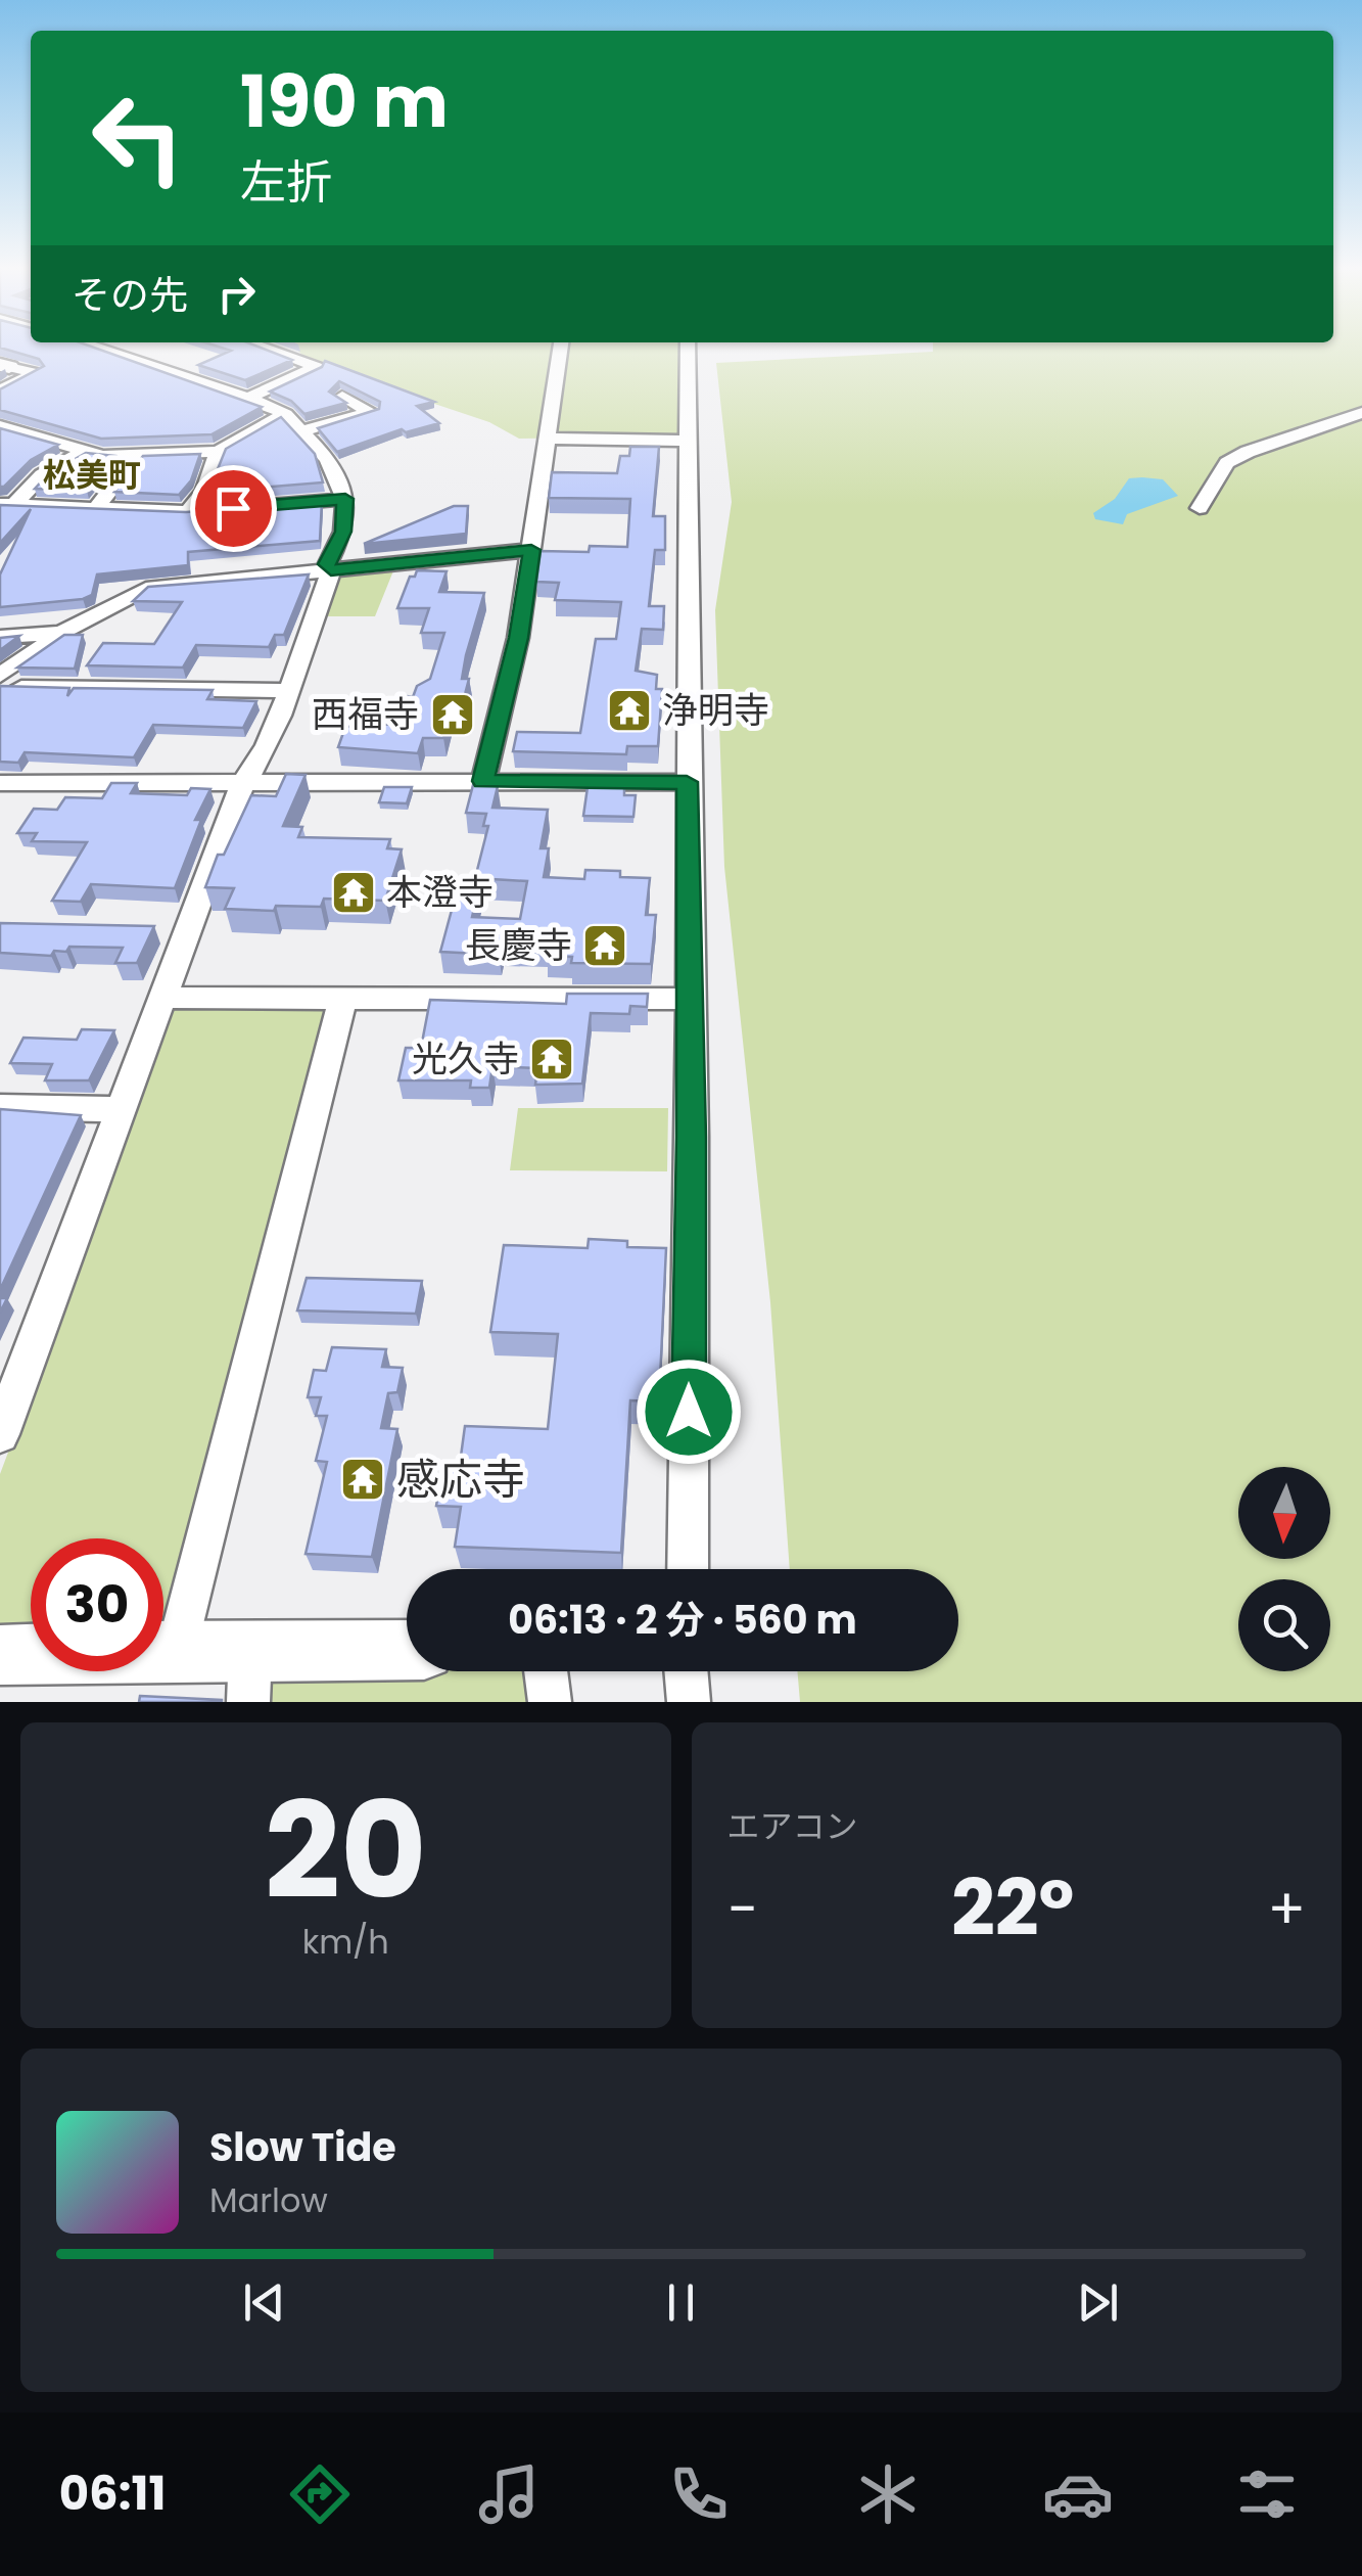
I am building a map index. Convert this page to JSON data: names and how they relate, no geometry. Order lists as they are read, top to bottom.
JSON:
{
  "districts": ["松美町"],
  "places": {
    "temple": [
      "浄明寺",
      "西福寺",
      "本澄寺",
      "長慶寺",
      "光久寺",
      "感応寺"
    ]
  },
  "north": "bottom",
  "page": {
    "turn": ["190 m", "左折"],
    "then": "その先",
    "limit": "30",
    "trip": "06:13 · 2 分 · 560 m",
    "tile": [
      ["20", "km/h"],
      "エアコン"
    ],
    "heat": ["−", "22°", "+"],
    "song": ["Slow Tide", "Marlow"],
    "tabs": "06:11"
  }
}
